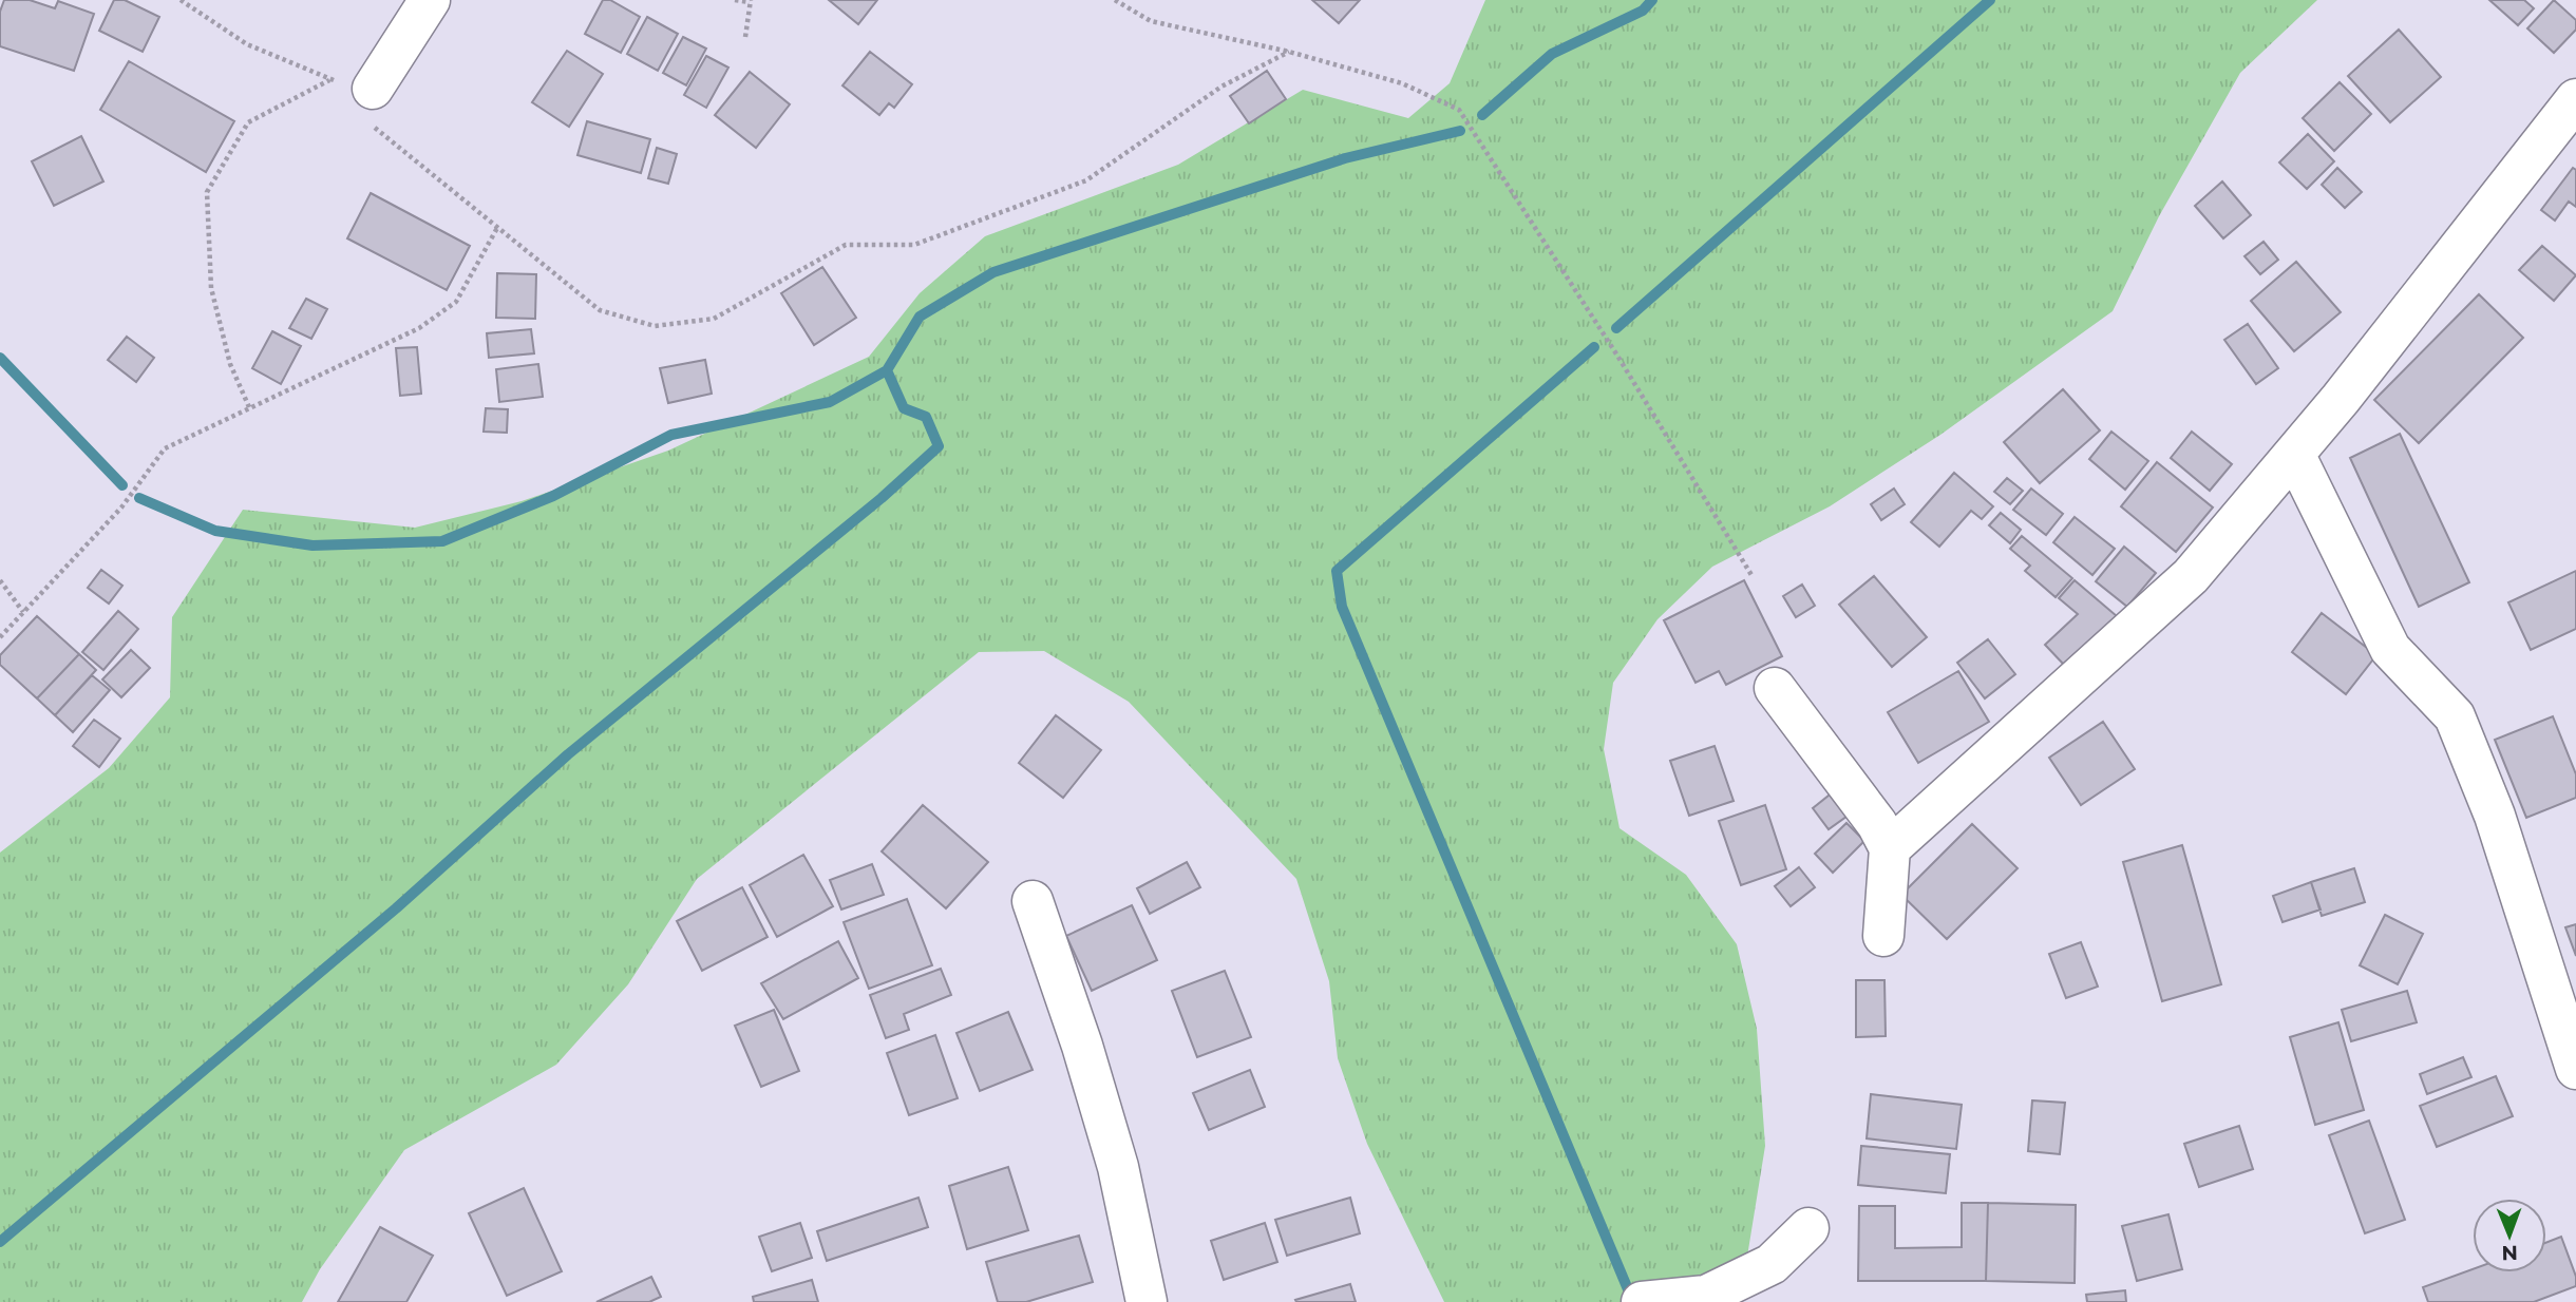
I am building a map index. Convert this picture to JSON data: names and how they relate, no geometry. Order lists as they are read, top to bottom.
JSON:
{
  "north": "bottom"
}
